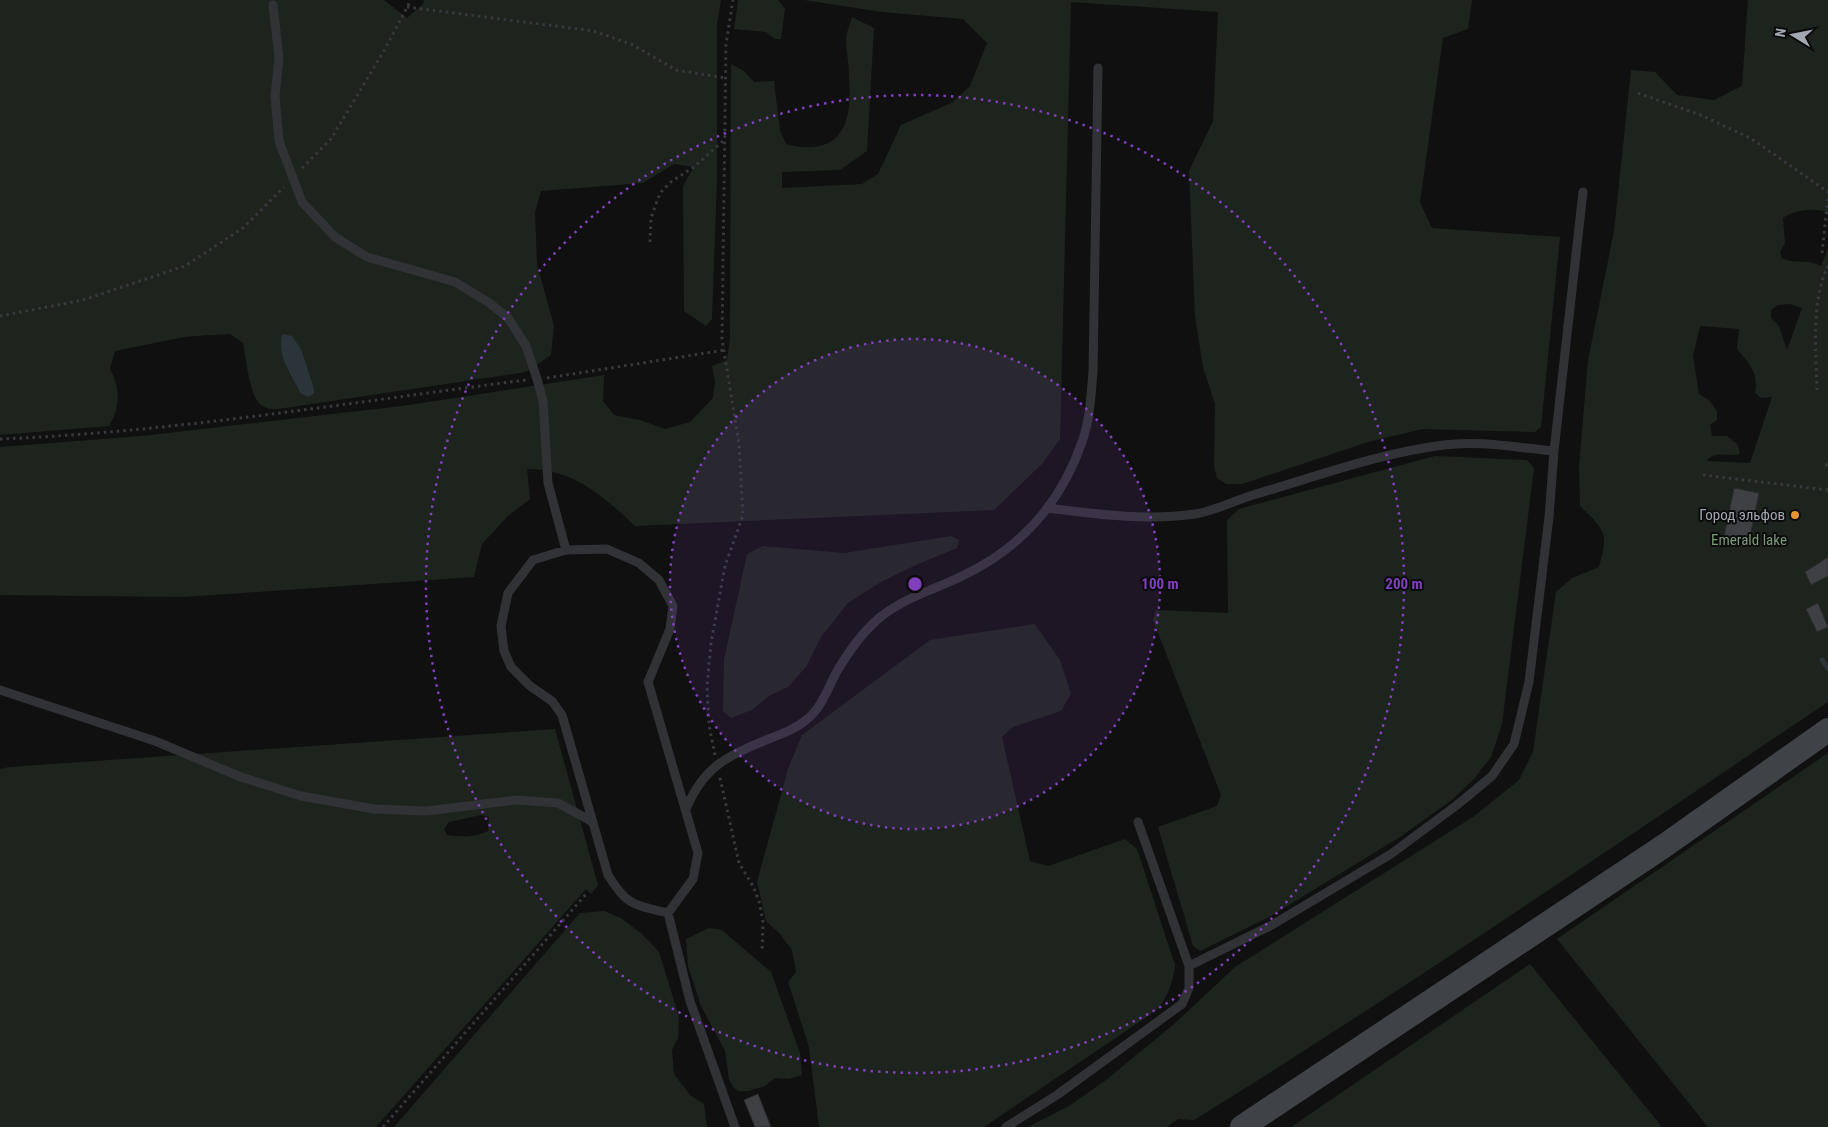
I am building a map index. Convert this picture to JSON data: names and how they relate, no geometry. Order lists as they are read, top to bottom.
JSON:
{
  "parks": ["Emerald lake"],
  "places": ["Город эльфов"],
  "north": "left",
  "rings": ["100 m", "200 m"]
}
